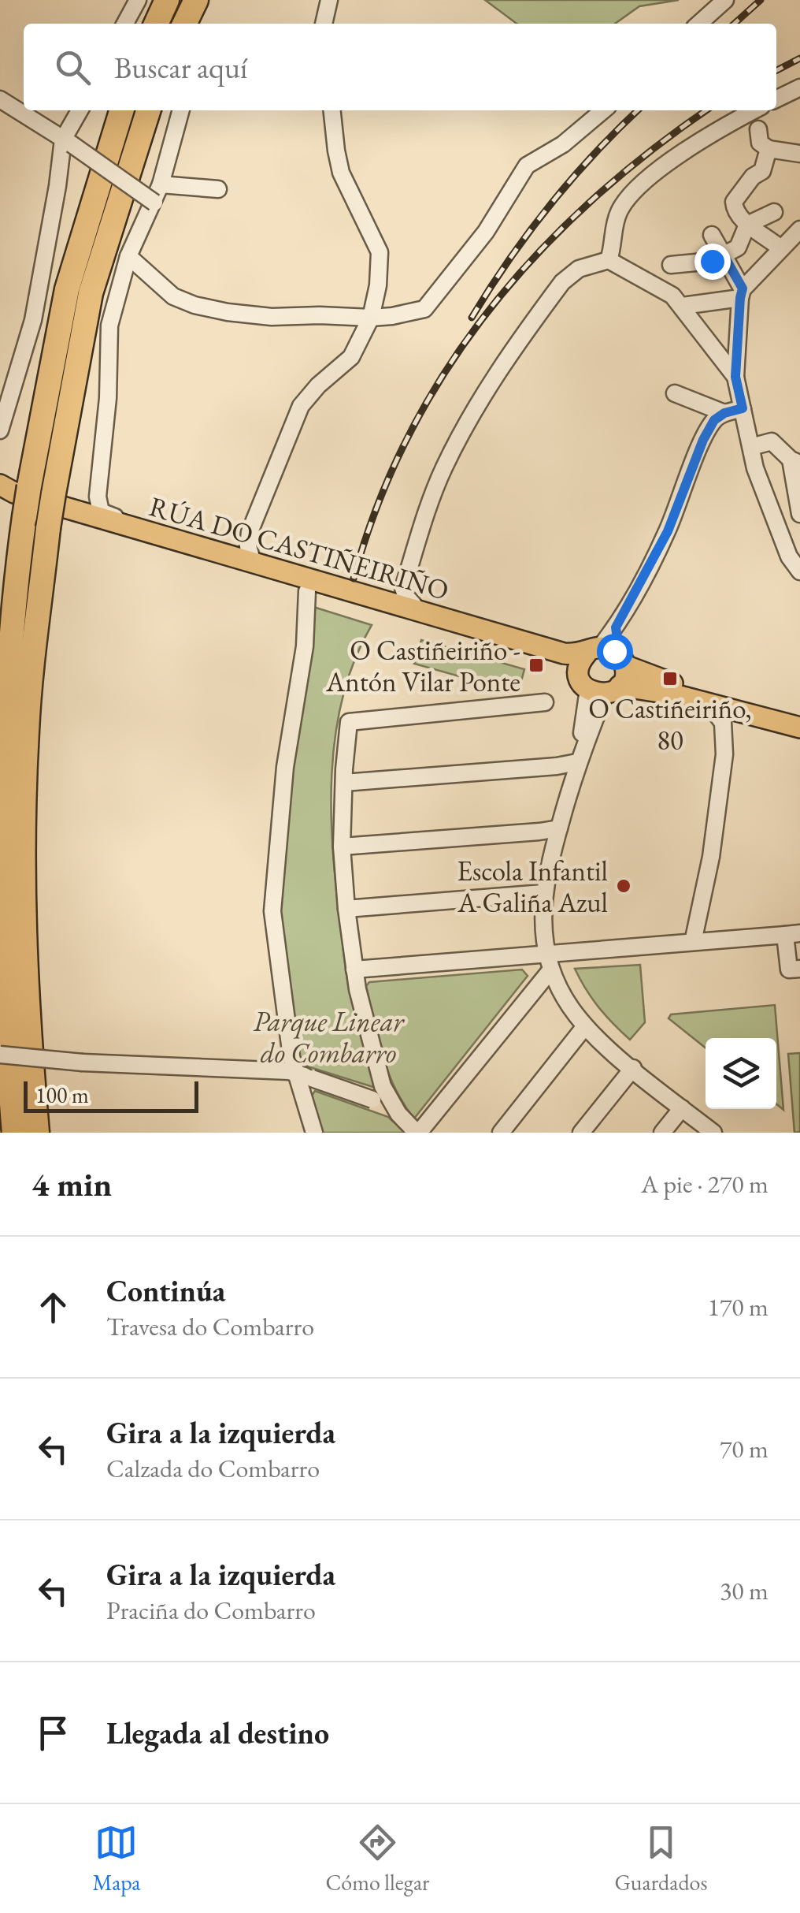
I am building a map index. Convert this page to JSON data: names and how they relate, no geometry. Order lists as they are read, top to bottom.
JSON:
{
  "streets": {
    "main road": ["RÚA DO CASTIÑEIRIÑO"]
  },
  "parks": ["Parque Linear do Combarro"],
  "places": {
    "transit": ["O Castiñeiriño - Antón Vilar Ponte", "O Castiñeiriño, 80"],
    "other": ["Escola Infantil A Galiña Azul"]
  },
  "scale_bar": "100 m",
  "page": {
    "search": "Buscar aquí",
    "scale": "100 m",
    "heading": ["4 min", "A pie · 270 m"],
    "list": [
      ["Continúa", "Travesa do Combarro", "170 m"],
      ["Gira a la izquierda", "Calzada do Combarro", "70 m"],
      ["Gira a la izquierda", "Praciña do Combarro", "30 m"],
      "Llegada al destino"
    ],
    "nav": ["Mapa", "Cómo llegar", "Guardados"]
  }
}
